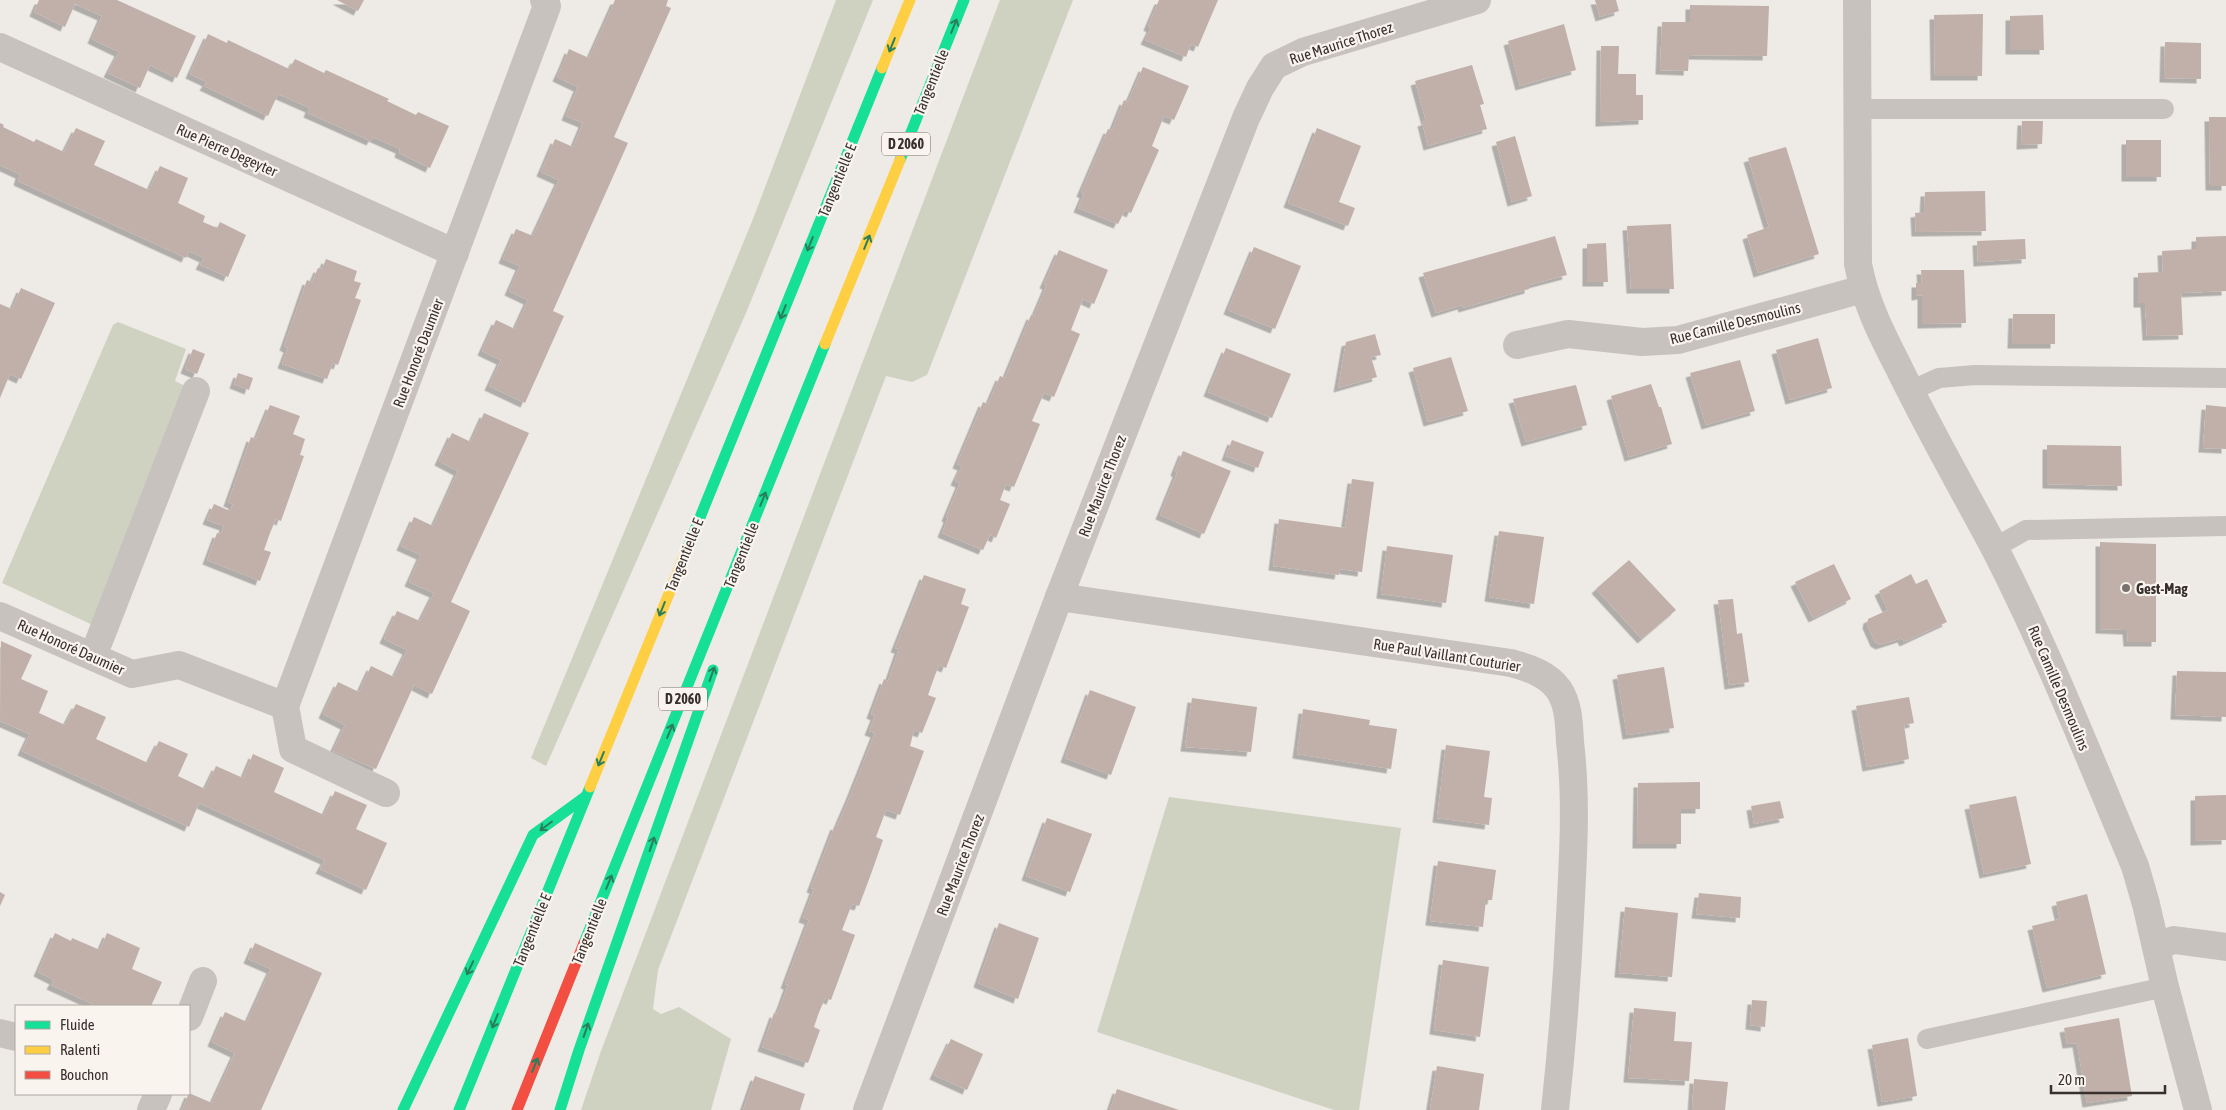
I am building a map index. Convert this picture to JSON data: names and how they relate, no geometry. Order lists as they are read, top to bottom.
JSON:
{
  "streets": {
    "main road": ["Tangentielle", "D 2060", "Tangentielle E"],
    "street": [
      "Rue Maurice Thorez",
      "Rue Pierre Degeyter",
      "Rue Camille Desmoulins",
      "Rue Honoré Daumier",
      "Rue Paul Vaillant Couturier"
    ]
  },
  "crossings": [
    ["Rue Maurice Thorez", "Rue Paul Vaillant Couturier"],
    ["Rue Pierre Degeyter", "Rue Honoré Daumier"]
  ],
  "places": ["Gest-Mag"],
  "legend": ["Fluide", "Ralenti", "Bouchon"],
  "scale_bar": "20 m"
}
